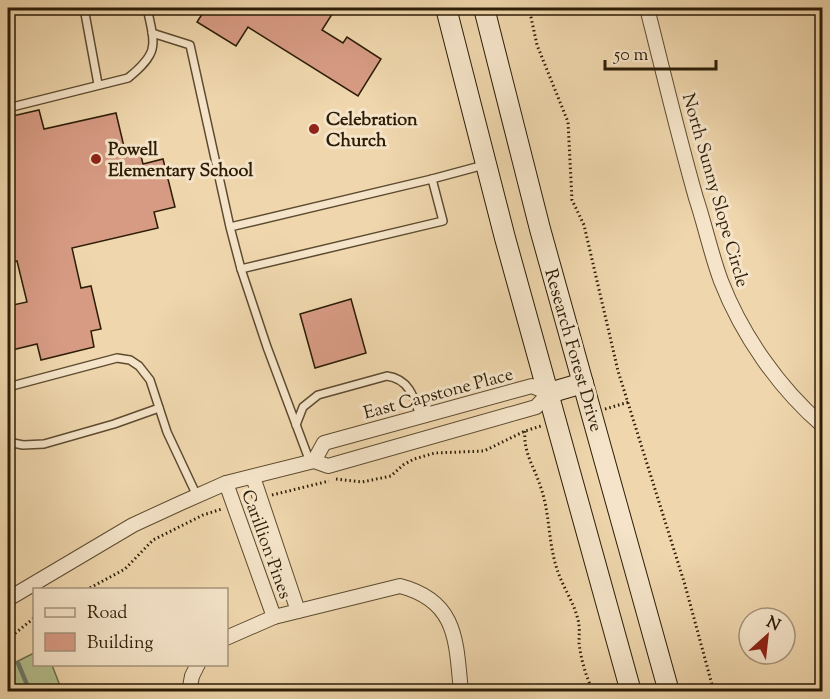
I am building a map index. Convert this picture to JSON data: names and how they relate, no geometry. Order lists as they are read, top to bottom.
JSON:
{
  "streets": {
    "main road": ["Research Forest Drive"],
    "street": ["North Sunny Slope Circle", "East Capstone Place", "Carillion Pines"]
  },
  "crossings": [
    ["Research Forest Drive", "East Capstone Place"]
  ],
  "places": ["Celebration Church", "Powell Elementary School"],
  "legend": ["Road", "Building"],
  "scale_bar": "50 m",
  "north": "top right"
}
